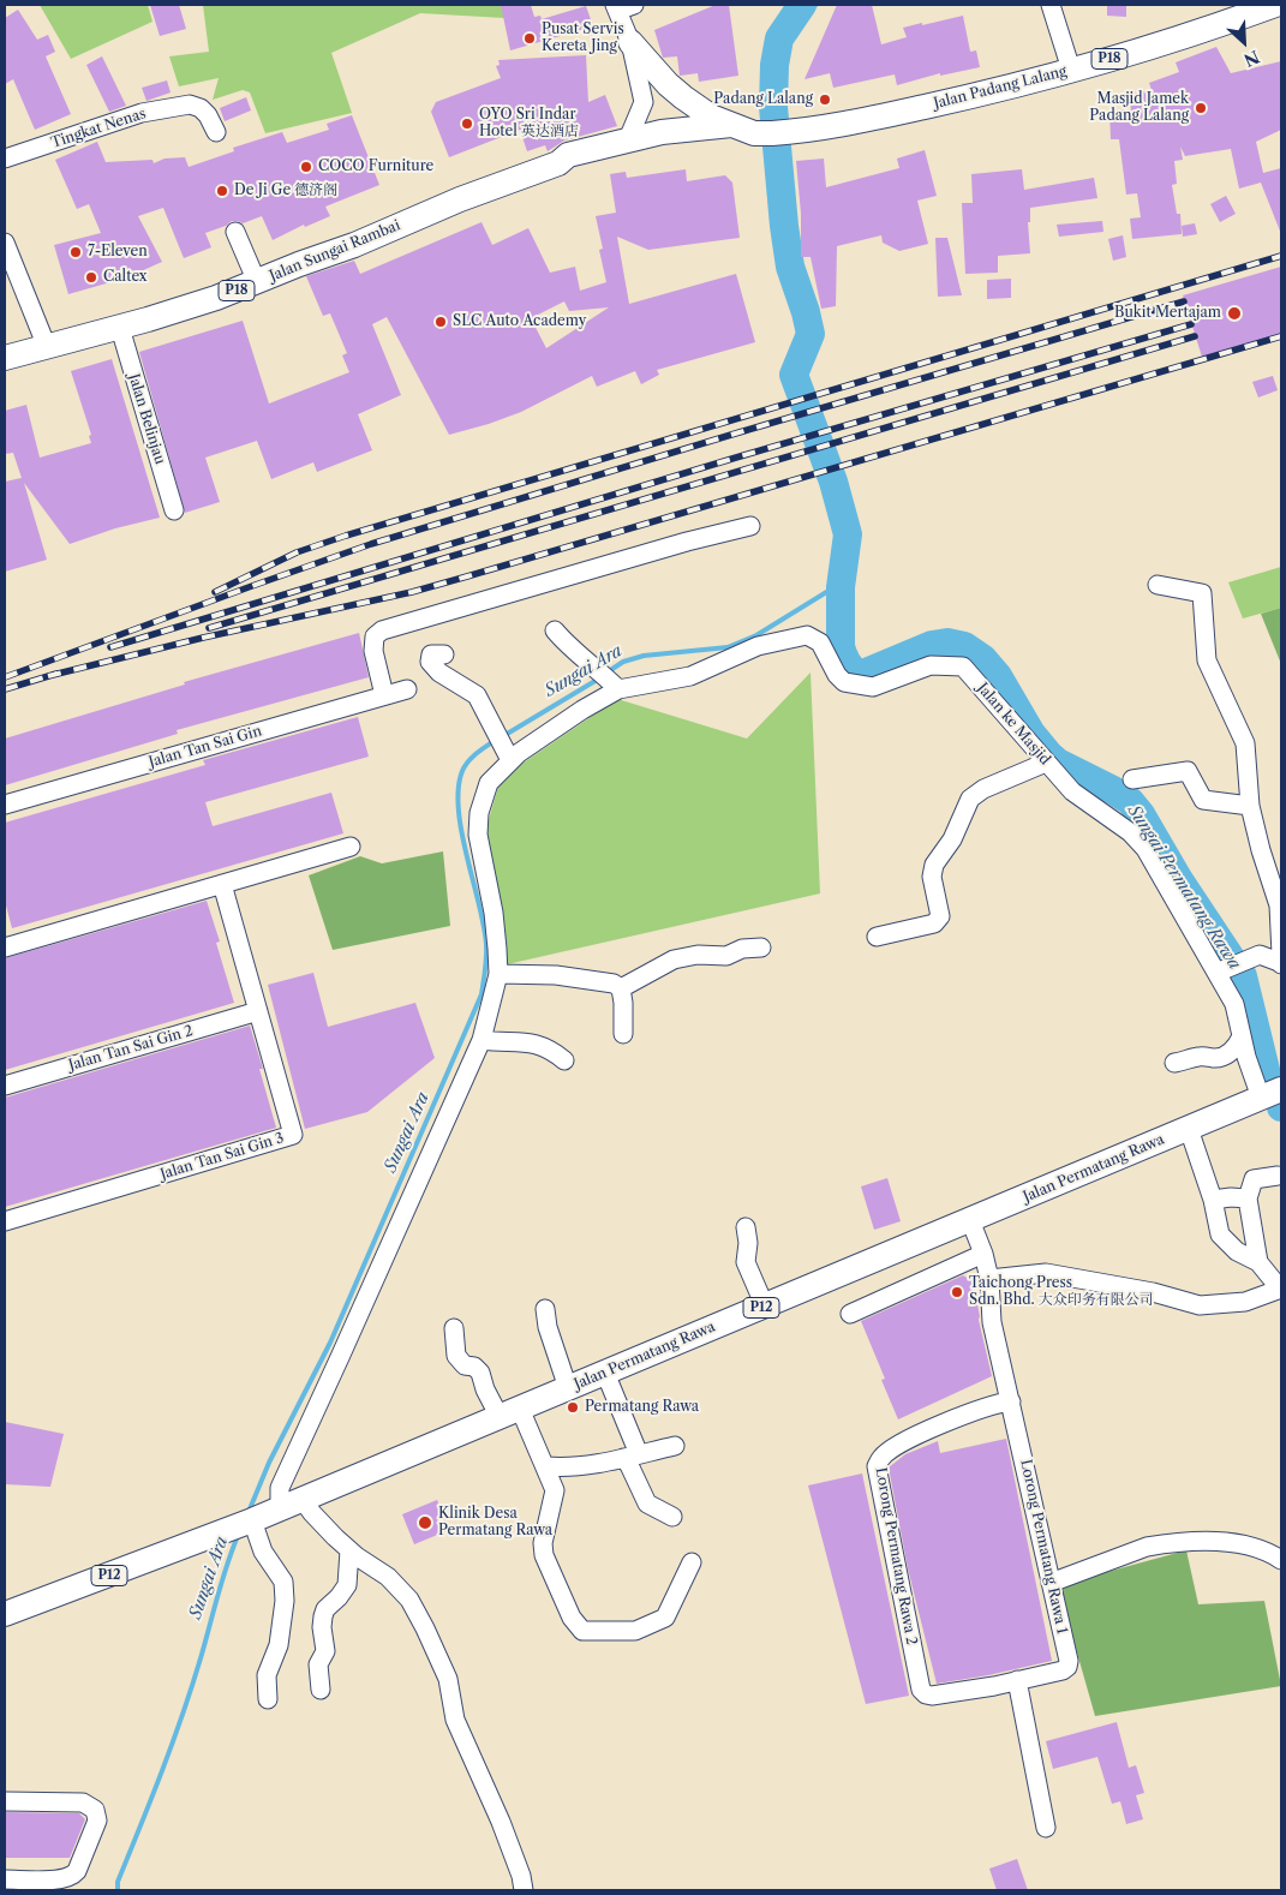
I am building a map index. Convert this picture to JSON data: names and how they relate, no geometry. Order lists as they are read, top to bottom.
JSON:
{
  "streets": {
    "main road": [
      "P18",
      "Jalan Padang Lalang",
      "Jalan Sungai Rambai",
      "Jalan Permatang Rawa",
      "P12"
    ],
    "street": [
      "Tingkat Nenas",
      "Jalan Belinjau",
      "Jalan ke Masjid",
      "Jalan Tan Sai Gin",
      "Jalan Tan Sai Gin 2",
      "Jalan Tan Sai Gin 3",
      "Lorong Permatang Rawa 1",
      "Lorong Permatang Rawa 2"
    ]
  },
  "crossings": [
    ["Jalan Padang Lalang", "Jalan Sungai Rambai"],
    ["Jalan Sungai Rambai", "Jalan Belinjau"],
    ["Jalan ke Masjid", "Jalan Permatang Rawa"],
    ["Jalan Tan Sai Gin 2", "Jalan Tan Sai Gin 3"],
    ["Jalan Permatang Rawa", "Lorong Permatang Rawa 1"],
    ["Lorong Permatang Rawa 1", "Lorong Permatang Rawa 2"]
  ],
  "water": ["Sungai Ara", "Sungai Permatang Rawa"],
  "places": [
    "Pusat Servis Kereta Jing",
    "Padang Lalang",
    "Masjid Jamek Padang Lalang",
    "OYO Sri Indar Hotel 英达酒店",
    "COCO Furniture",
    "De Ji Ge 德济阁",
    "7-Eleven",
    "Caltex",
    "Bukit Mertajam",
    "SLC Auto Academy",
    "Taichong Press Sdn. Bhd. 大众印务有限公司",
    "Permatang Rawa",
    "Klinik Desa Permatang Rawa"
  ],
  "north": "bottom right"
}
